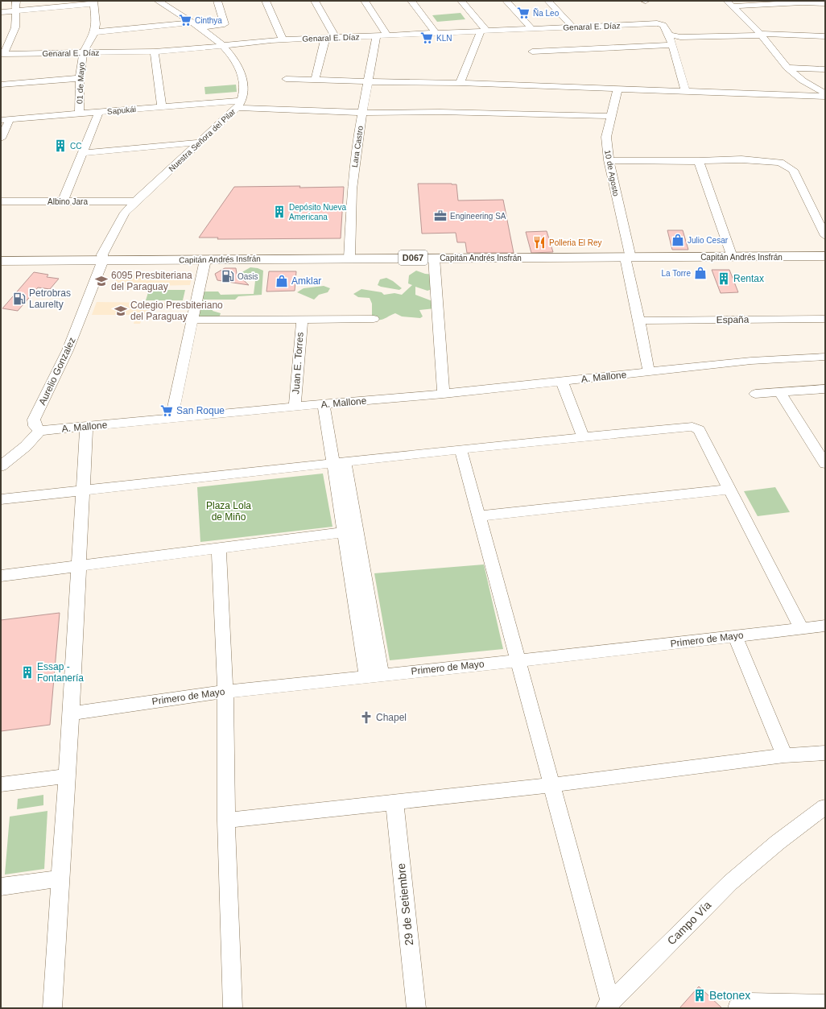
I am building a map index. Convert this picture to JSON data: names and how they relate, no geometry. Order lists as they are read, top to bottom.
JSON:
{
  "streets": {
    "main road": ["Capitán Andrés Insfrán", "D067"],
    "street": [
      "Genaral E. Díaz",
      "01 de Mayo",
      "Sapukái",
      "Nuestra Señora del Pilar",
      "Lara Castro",
      "10 de Agosto",
      "Albino Jara",
      "España",
      "Juan E. Torres",
      "Aurelio Gonzalez",
      "A. Mallone",
      "Primero de Mayo",
      "29 de Setiembre",
      "Campo Vía"
    ]
  },
  "crossings": [
    ["Genaral E. Díaz", "01 de Mayo"],
    ["Genaral E. Díaz", "Nuestra Señora del Pilar"],
    ["Genaral E. Díaz", "Lara Castro"],
    ["01 de Mayo", "Sapukái"],
    ["Sapukái", "Nuestra Señora del Pilar"],
    ["Nuestra Señora del Pilar", "Albino Jara"],
    ["Nuestra Señora del Pilar", "Capitán Andrés Insfrán"],
    ["Nuestra Señora del Pilar", "Aurelio Gonzalez"],
    ["Lara Castro", "Capitán Andrés Insfrán"],
    ["10 de Agosto", "Capitán Andrés Insfrán"],
    ["10 de Agosto", "España"],
    ["10 de Agosto", "A. Mallone"],
    ["Capitán Andrés Insfrán", "Aurelio Gonzalez"],
    ["Juan E. Torres", "A. Mallone"],
    ["Aurelio Gonzalez", "A. Mallone"]
  ],
  "parks": ["Plaza Lola de Miño"],
  "places": {
    "supermarket": [
      "Ña Leo",
      "Cinthya",
      "KLN",
      "San Roque"
    ],
    "building": [
      "CC",
      "Depósito Nueva Americana",
      "Rentax",
      "Essap - Fontanería",
      "Betonex"
    ],
    "office": ["Engineering SA"],
    "shop": ["Julio Cesar", "La Torre", "Amklar"],
    "restaurant": ["Polleria El Rey"],
    "fuel station": ["Oasis", "Petrobras Laurelty"],
    "school or university": ["6095 Presbiteriana del Paraguay", "Colegio Presbiteriano del Paraguay"],
    "church": ["Chapel"]
  }
}
